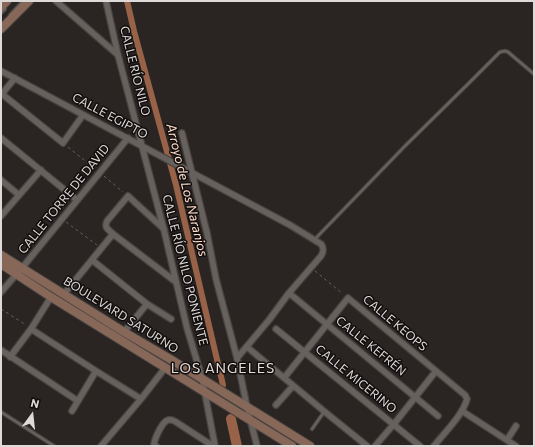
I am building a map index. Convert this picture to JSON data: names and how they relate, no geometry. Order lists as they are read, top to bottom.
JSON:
{
  "streets": {
    "street": [
      "CALLE RÍO NILO",
      "CALLE EGIPTO",
      "CALLE TORRE DE DAVID",
      "CALLE RÍO NILO PONIENTE",
      "BOULEVARD SATURNO",
      "CALLE KEOPS",
      "CALLE KEFRÉN",
      "CALLE MICERINO"
    ]
  },
  "crossings": [
    ["CALLE RÍO NILO", "CALLE EGIPTO"],
    ["CALLE RÍO NILO", "CALLE RÍO NILO PONIENTE"],
    ["CALLE EGIPTO", "CALLE TORRE DE DAVID"],
    ["CALLE EGIPTO", "CALLE RÍO NILO PONIENTE"],
    ["CALLE TORRE DE DAVID", "BOULEVARD SATURNO"],
    ["CALLE RÍO NILO PONIENTE", "BOULEVARD SATURNO"]
  ],
  "districts": ["LOS ANGELES"],
  "water": ["Arroyo de Los Naranjos"],
  "north": "top"
}
